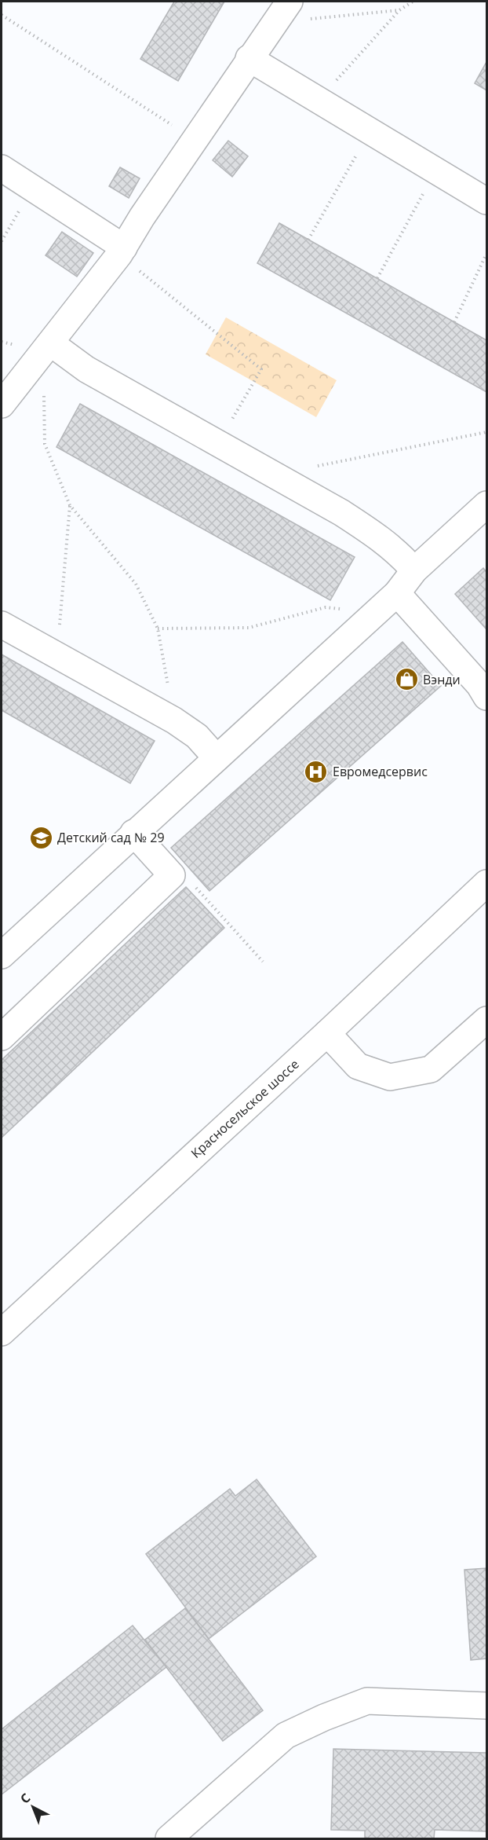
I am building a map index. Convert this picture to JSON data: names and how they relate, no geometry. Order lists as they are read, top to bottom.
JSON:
{
  "streets": {
    "main road": ["Красносельское шоссе"]
  },
  "places": {
    "shop": ["Вэнди"],
    "hospital": ["Евромедсервис"],
    "school or university": ["Детский сад № 29"]
  },
  "north": "top left"
}
